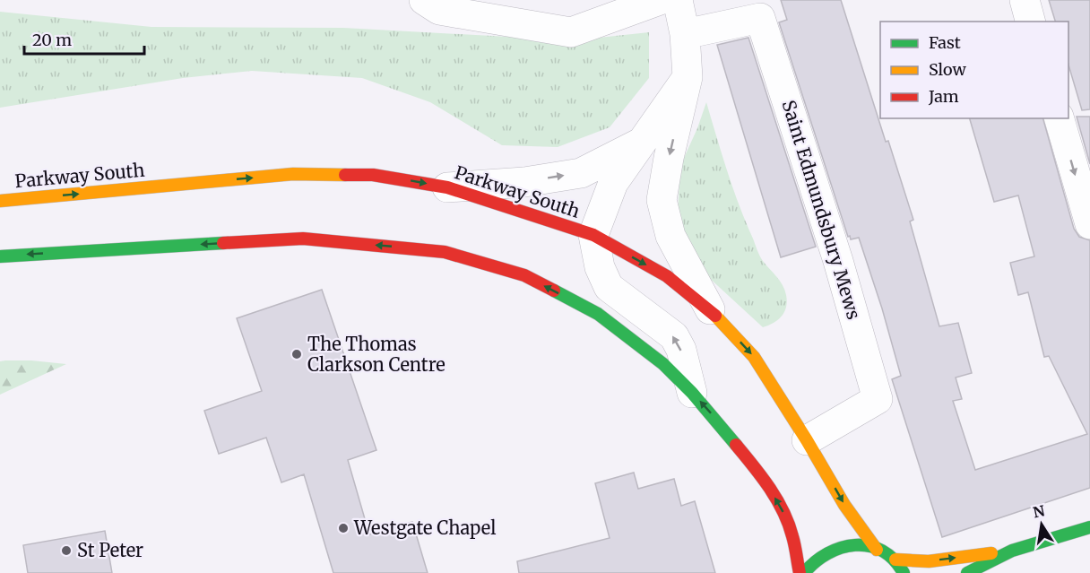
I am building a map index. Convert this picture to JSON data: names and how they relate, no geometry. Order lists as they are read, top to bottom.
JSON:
{
  "streets": {
    "main road": ["Parkway South"],
    "street": ["Saint Edmundsbury Mews"]
  },
  "crossings": [
    ["Parkway South", "Saint Edmundsbury Mews"]
  ],
  "places": ["The Thomas Clarkson Centre", "Westgate Chapel", "St Peter"],
  "legend": ["Fast", "Slow", "Jam"],
  "scale_bar": "20 m",
  "north": "top"
}
